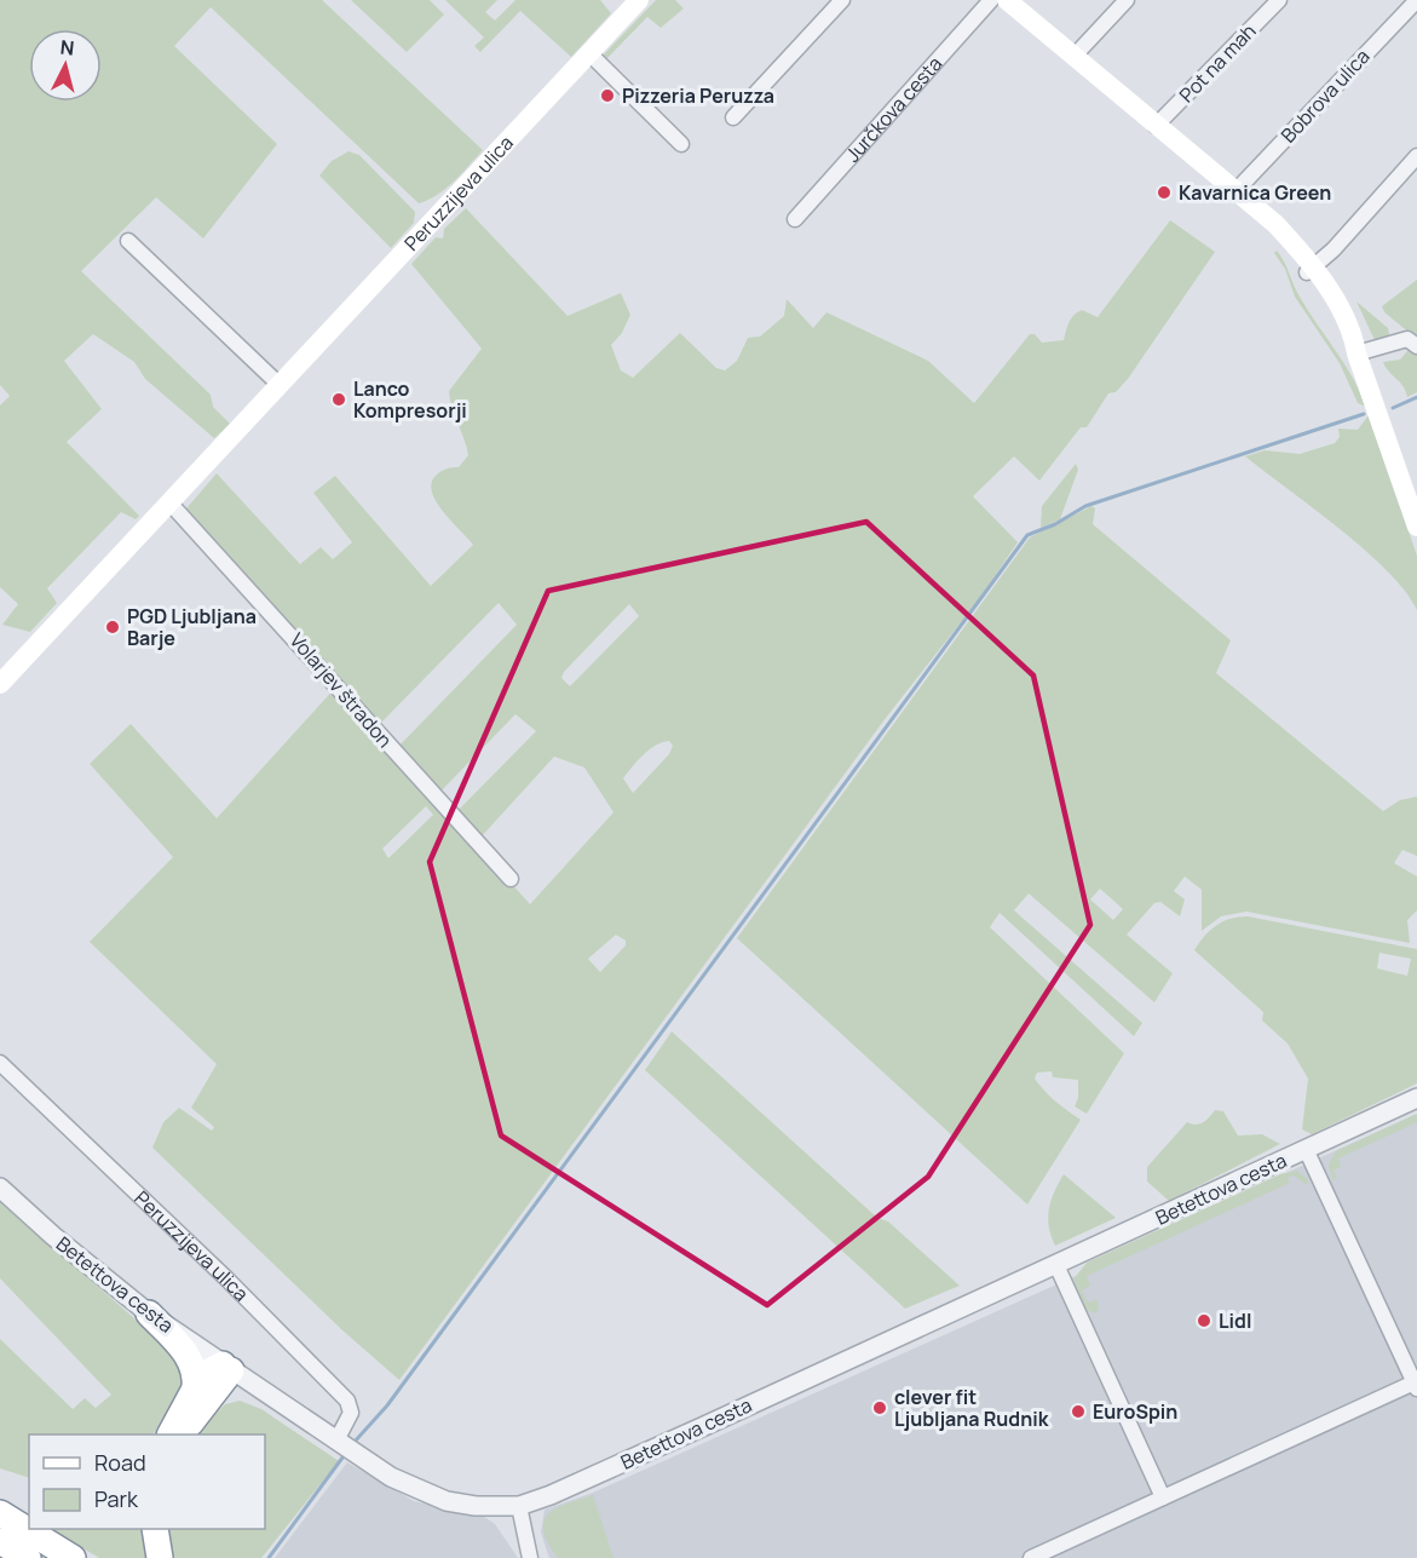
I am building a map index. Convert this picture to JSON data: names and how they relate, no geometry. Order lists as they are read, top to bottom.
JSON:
{
  "streets": {
    "main road": ["Peruzzijeva ulica"],
    "street": [
      "Pot na mah",
      "Bobrova ulica",
      "Jurčkova cesta",
      "Volarjev štradon",
      "Betettova cesta"
    ]
  },
  "crossings": [
    ["Peruzzijeva ulica", "Volarjev štradon"],
    ["Peruzzijeva ulica", "Betettova cesta"]
  ],
  "places": [
    "Pizzeria Peruzza",
    "Kavarnica Green",
    "Lanco Kompresorji",
    "PGD Ljubljana Barje",
    "Lidl",
    "clever fit Ljubljana Rudnik",
    "EuroSpin"
  ],
  "legend": ["Road", "Park"],
  "north": "top"
}
